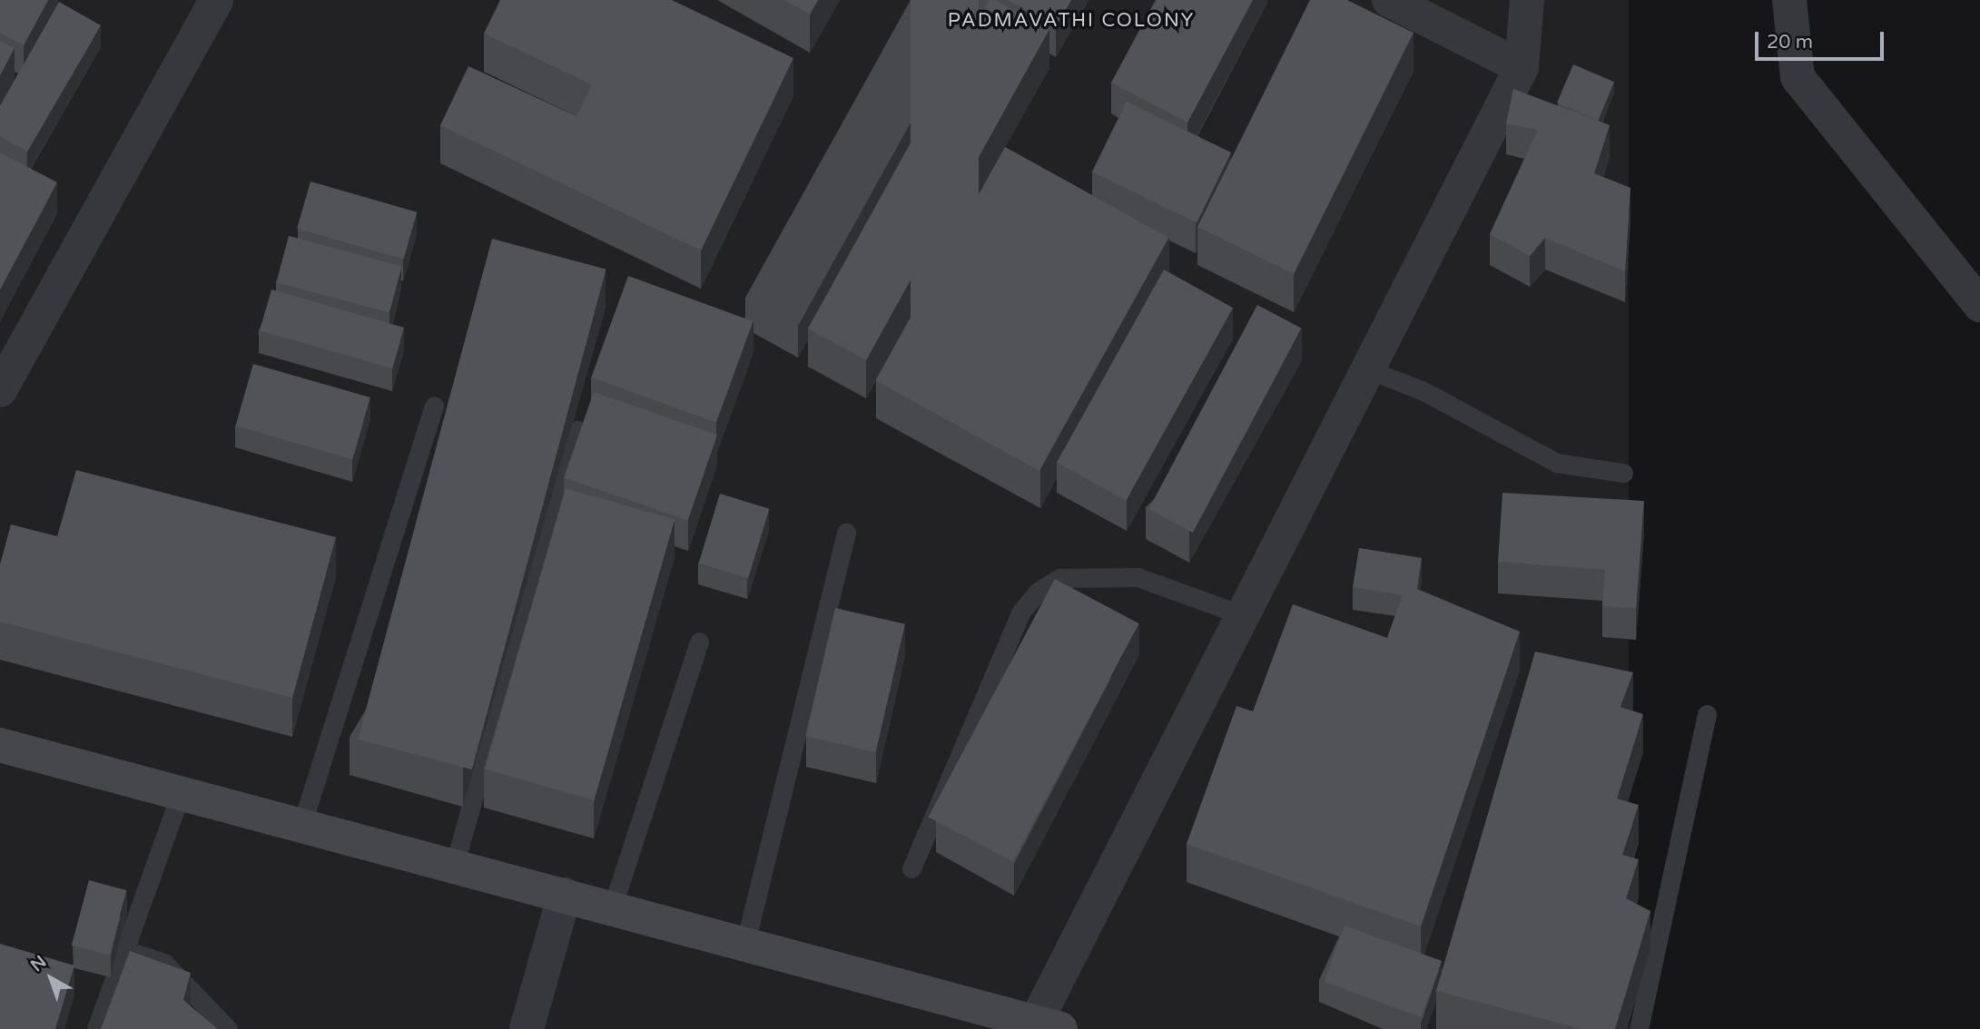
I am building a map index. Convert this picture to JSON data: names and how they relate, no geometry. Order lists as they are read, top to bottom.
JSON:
{
  "districts": ["PADMAVATHI COLONY"],
  "scale_bar": "20 m",
  "north": "top left"
}
